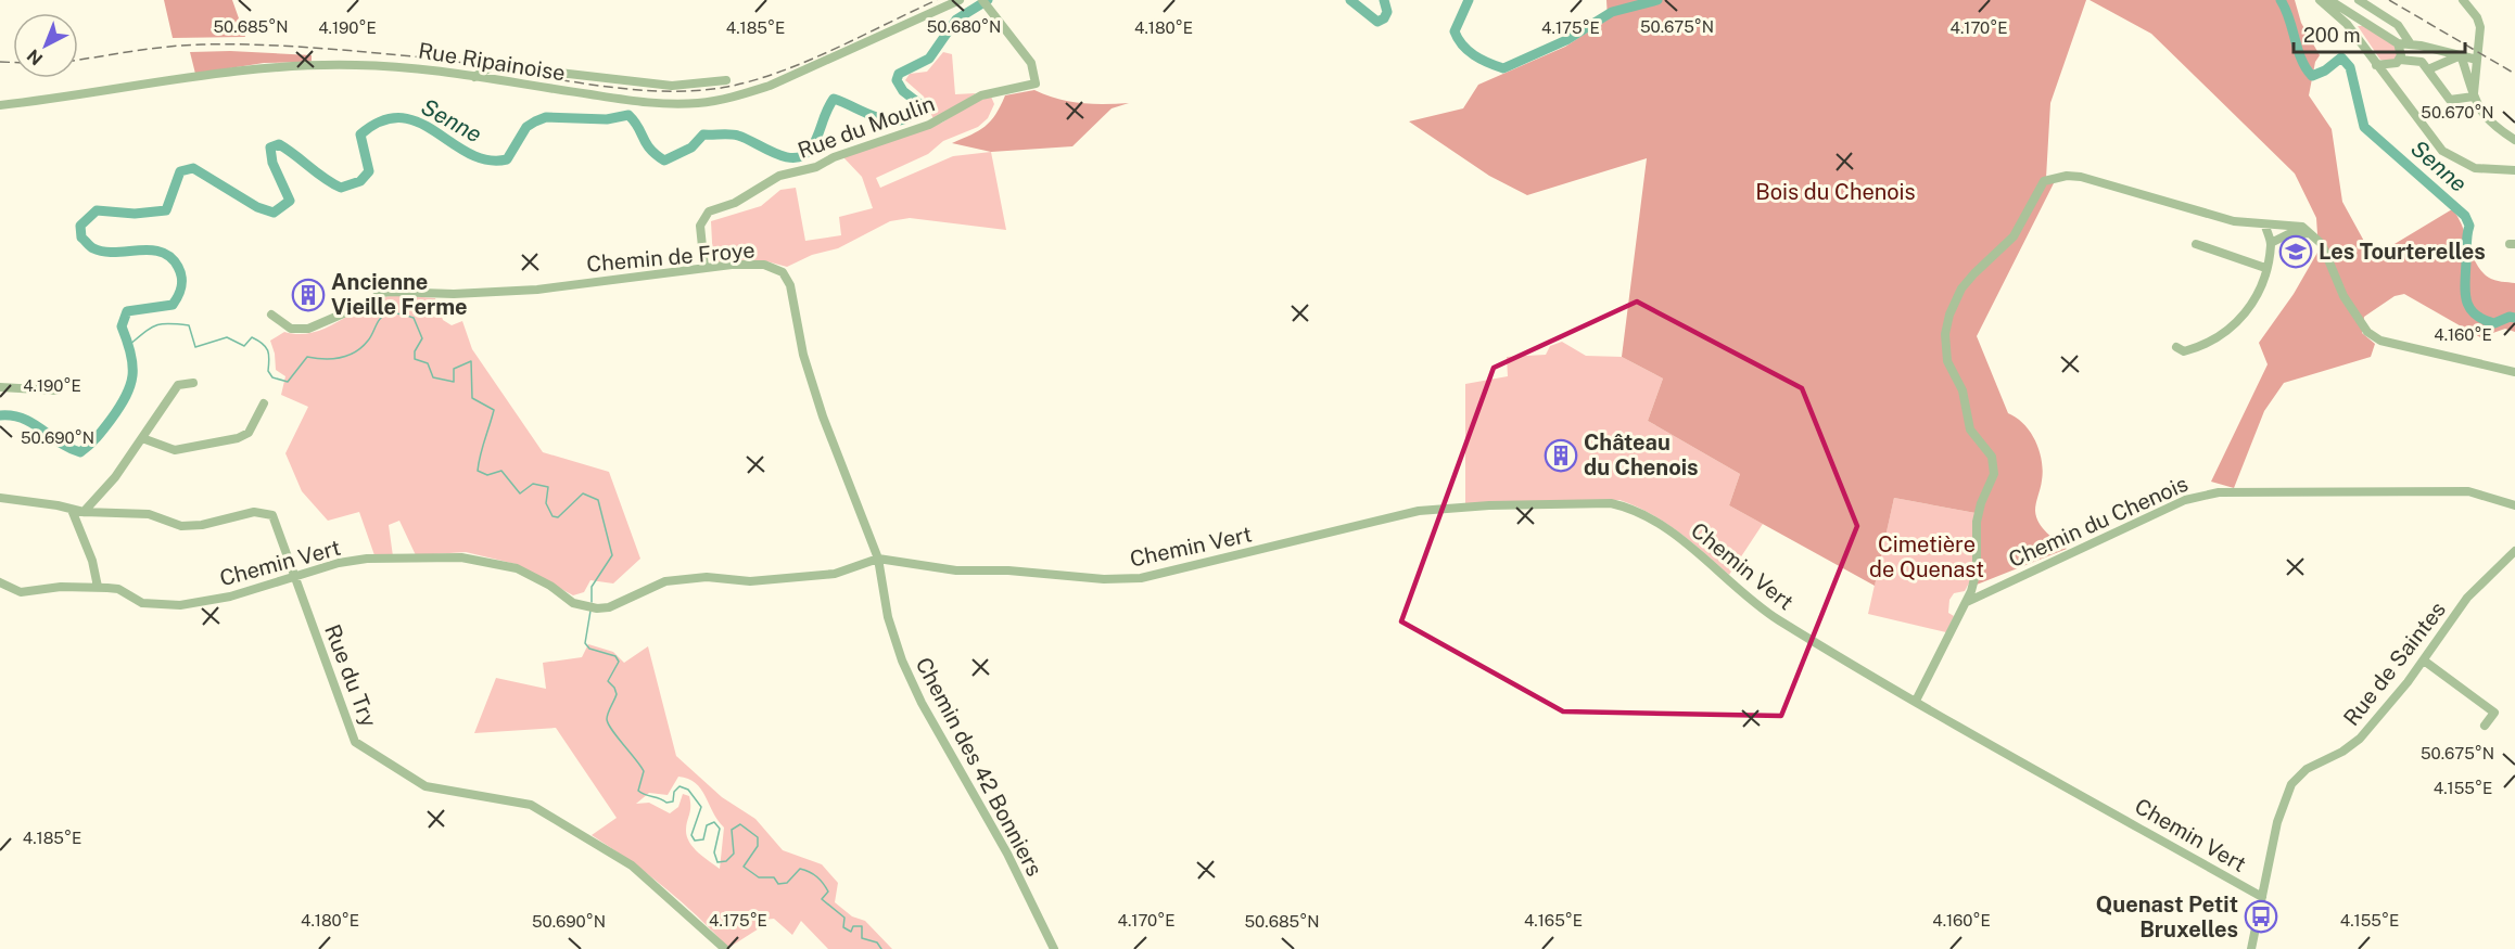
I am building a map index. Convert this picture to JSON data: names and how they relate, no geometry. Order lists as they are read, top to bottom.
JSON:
{
  "streets": {
    "street": [
      "Rue Ripainoise",
      "Rue du Moulin",
      "Chemin de Froye",
      "Chemin du Chenois",
      "Chemin Vert",
      "Rue de Saintes",
      "Rue du Try",
      "Chemin des 42 Bonniers"
    ]
  },
  "crossings": [
    ["Rue du Moulin", "Chemin de Froye"],
    ["Chemin de Froye", "Chemin Vert"],
    ["Chemin de Froye", "Chemin des 42 Bonniers"],
    ["Chemin Vert", "Rue de Saintes"],
    ["Chemin Vert", "Rue du Try"],
    ["Chemin Vert", "Chemin des 42 Bonniers"]
  ],
  "water": ["Senne"],
  "parks": ["Bois du Chenois", "Cimetière de Quenast"],
  "places": {
    "school or university": ["Les Tourterelles"],
    "building": ["Ancienne Vieille Ferme", "Château du Chenois"],
    "bus stop": ["Quenast Petit Bruxelles"]
  },
  "scale_bar": "200 m",
  "north": "bottom left",
  "coordinates": [
    "50.685°N",
    "50.675°N",
    "50.680°N",
    "4.190°E",
    "4.185°E",
    "4.175°E",
    "4.180°E",
    "4.170°E",
    "50.670°N",
    "4.160°E",
    "50.690°N",
    "4.155°E",
    "4.165°E"
  ]
}
